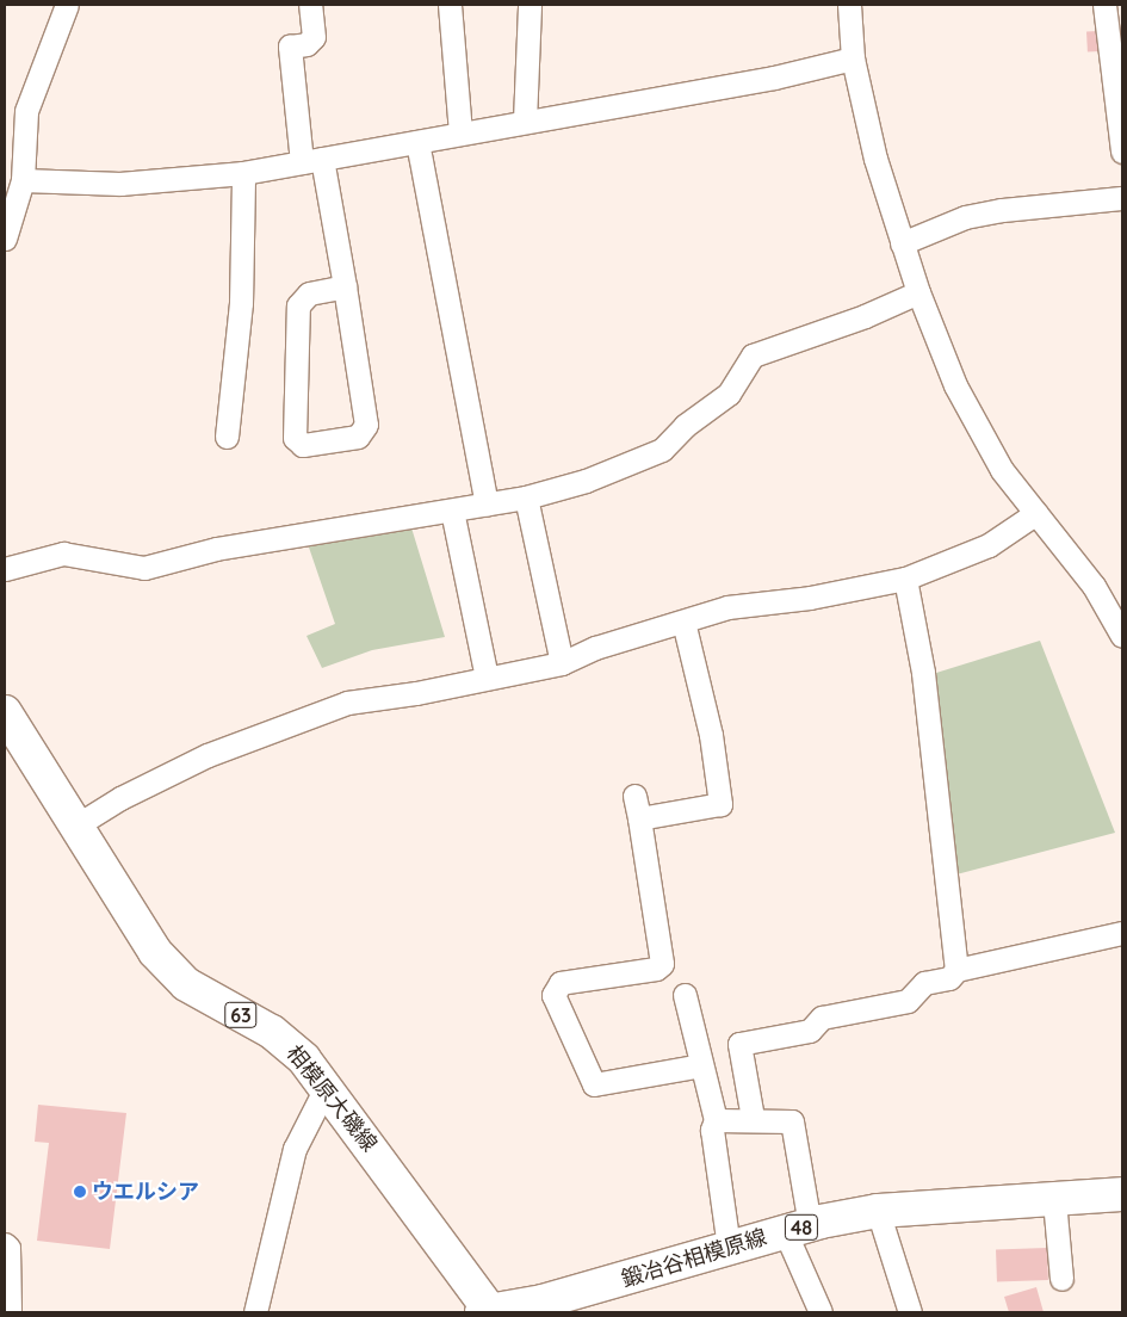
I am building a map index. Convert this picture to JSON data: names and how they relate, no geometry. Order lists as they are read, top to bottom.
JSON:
{
  "streets": {
    "main road": [
      "63",
      "相模原大磯線",
      "48",
      "鍛冶谷相模原線"
    ]
  },
  "crossings": [
    ["相模原大磯線", "鍛冶谷相模原線"]
  ],
  "places": ["ウエルシア"]
}
